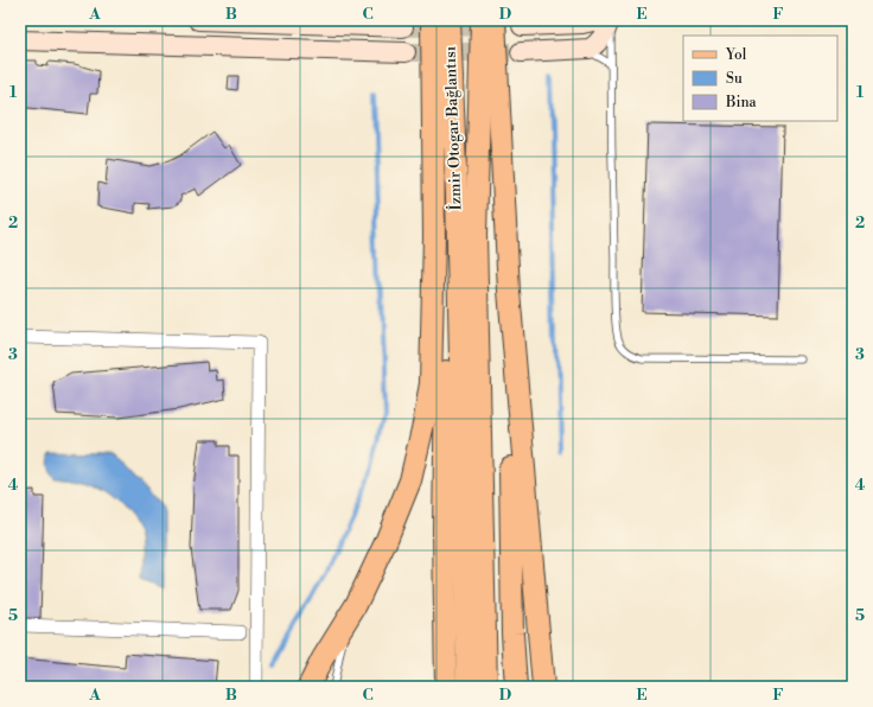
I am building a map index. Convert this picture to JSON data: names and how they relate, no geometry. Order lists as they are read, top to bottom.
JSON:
{
  "streets": {
    "main road": ["İzmir Otogar Bağlantısı"]
  },
  "legend": ["Yol", "Su", "Bina"],
  "grid": {
    "columns": [
      "A",
      "B",
      "C",
      "D",
      "E",
      "F"
    ],
    "rows": [
      "1",
      "2",
      "3",
      "4",
      "5"
    ]
  }
}
